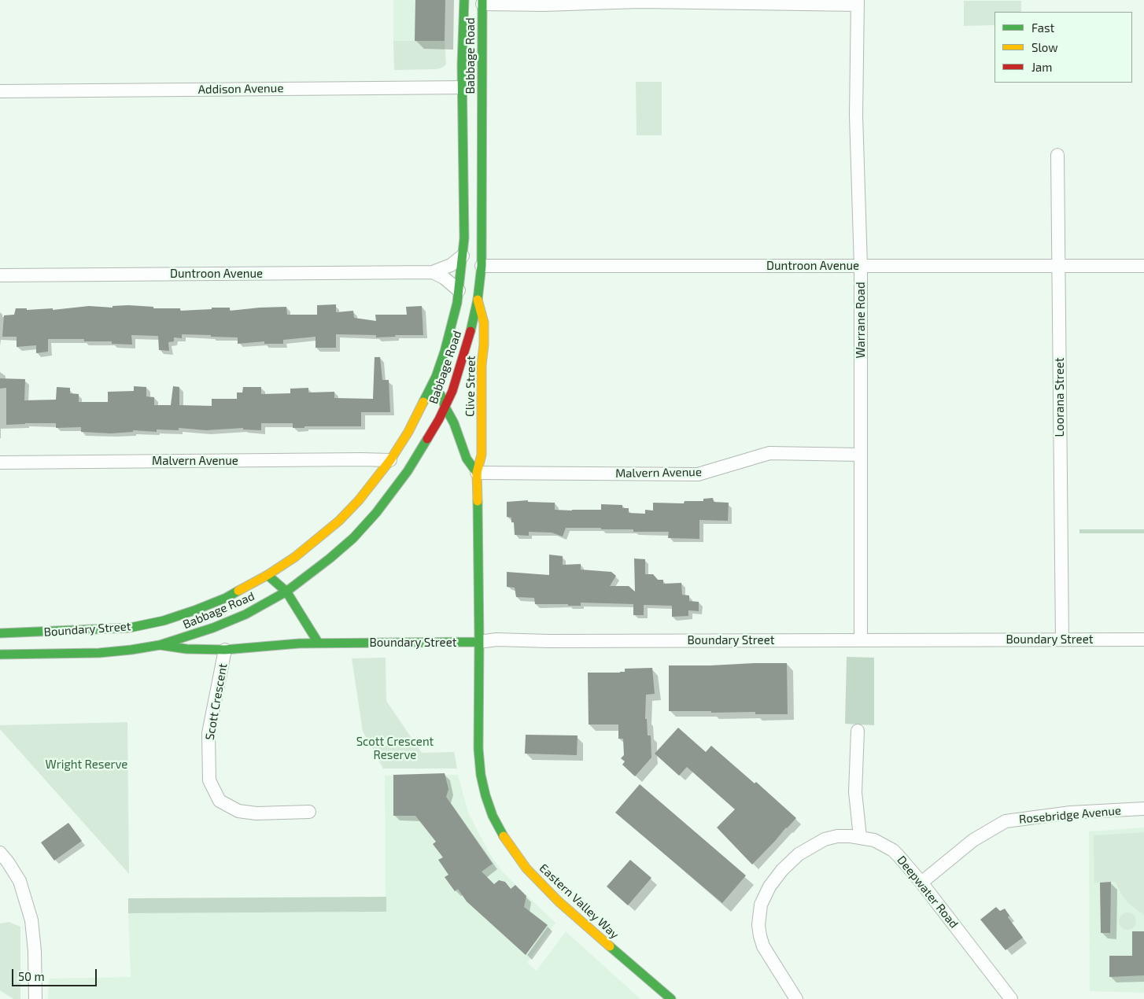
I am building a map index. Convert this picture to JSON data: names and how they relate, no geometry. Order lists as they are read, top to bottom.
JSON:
{
  "streets": {
    "main road": [
      "Babbage Road",
      "Clive Street",
      "Boundary Street",
      "Eastern Valley Way"
    ],
    "street": [
      "Addison Avenue",
      "Duntroon Avenue",
      "Warrane Road",
      "Loorana Street",
      "Malvern Avenue",
      "Scott Crescent",
      "Rosebridge Avenue",
      "Deepwater Road"
    ]
  },
  "crossings": [
    ["Babbage Road", "Addison Avenue"],
    ["Babbage Road", "Duntroon Avenue"],
    ["Babbage Road", "Clive Street"],
    ["Babbage Road", "Malvern Avenue"],
    ["Babbage Road", "Boundary Street"],
    ["Duntroon Avenue", "Warrane Road"],
    ["Duntroon Avenue", "Loorana Street"],
    ["Warrane Road", "Malvern Avenue"],
    ["Warrane Road", "Boundary Street"],
    ["Clive Street", "Malvern Avenue"],
    ["Clive Street", "Boundary Street"],
    ["Clive Street", "Eastern Valley Way"],
    ["Loorana Street", "Boundary Street"],
    ["Boundary Street", "Scott Crescent"],
    ["Boundary Street", "Eastern Valley Way"],
    ["Rosebridge Avenue", "Deepwater Road"]
  ],
  "parks": ["Scott Crescent Reserve", "Wright Reserve"],
  "legend": ["Fast", "Slow", "Jam"],
  "scale_bar": "50 m"
}
